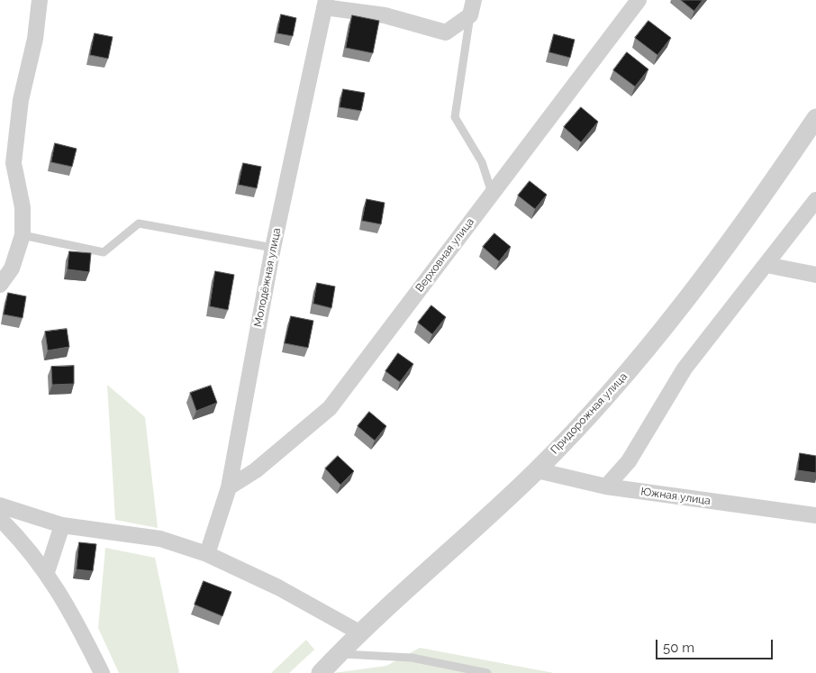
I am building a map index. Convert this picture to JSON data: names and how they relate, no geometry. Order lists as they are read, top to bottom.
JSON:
{
  "streets": {
    "street": [
      "Верховная улица",
      "Молодёжная улица",
      "Придорожная улица",
      "Южная улица"
    ]
  },
  "crossings": [
    ["Верховная улица", "Молодёжная улица"],
    ["Придорожная улица", "Южная улица"]
  ],
  "scale_bar": "50 m"
}
